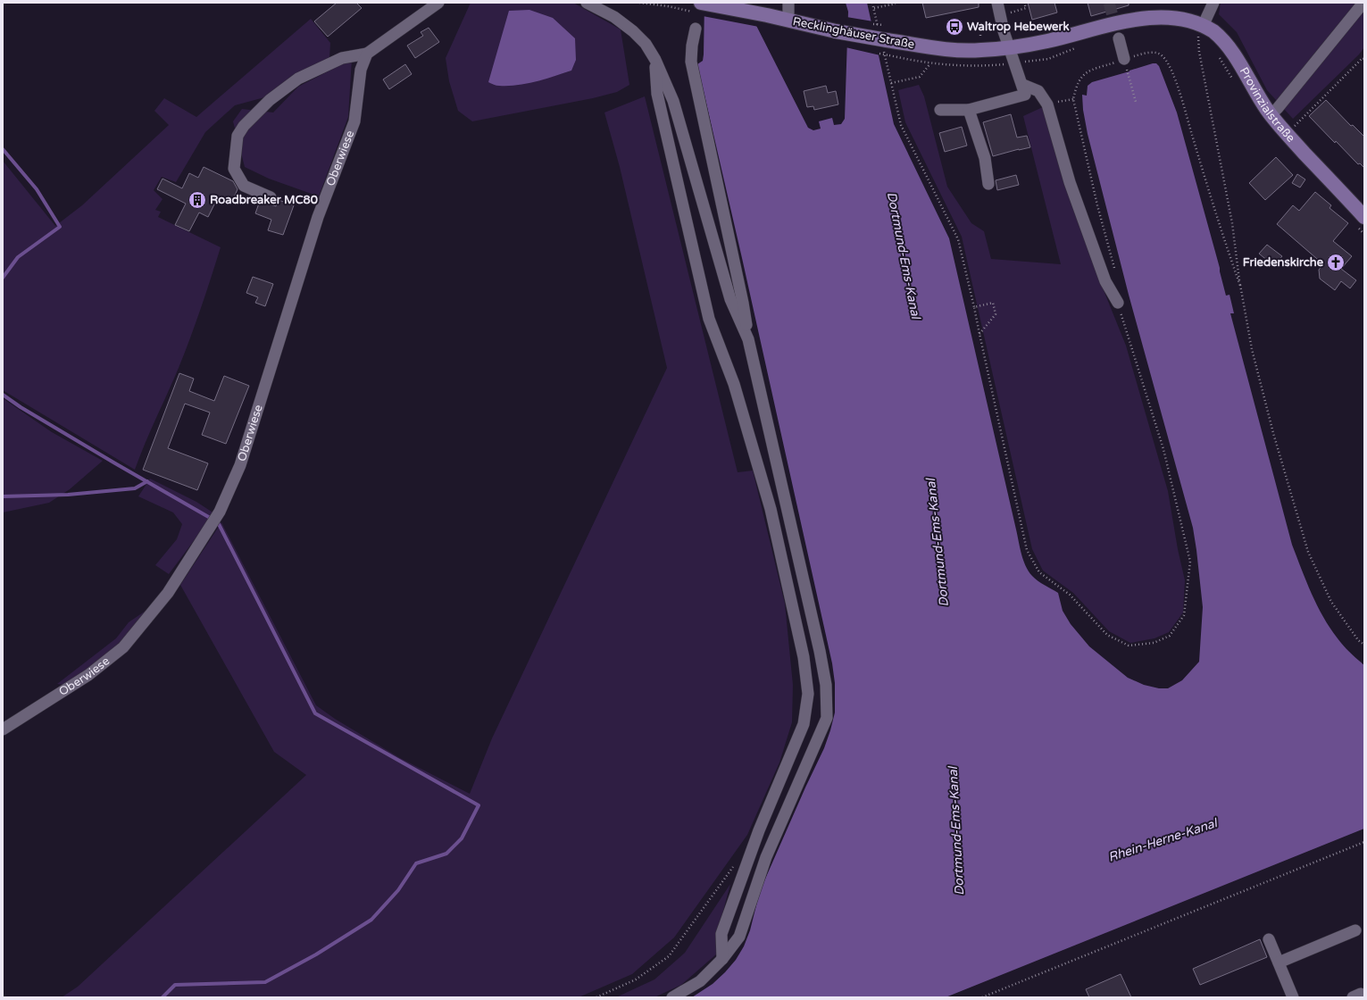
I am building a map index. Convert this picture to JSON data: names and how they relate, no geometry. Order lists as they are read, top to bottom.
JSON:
{
  "streets": {
    "main road": ["Recklinghäuser Straße", "Provinzialstraße"],
    "street": ["Oberwiese"]
  },
  "crossings": [
    ["Recklinghäuser Straße", "Provinzialstraße"]
  ],
  "water": ["Dortmund-Ems-Kanal", "Rhein-Herne-Kanal"],
  "places": {
    "bus stop": ["Waltrop Hebewerk"],
    "building": ["Roadbreaker MC80"],
    "church": ["Friedenskirche"]
  }
}
